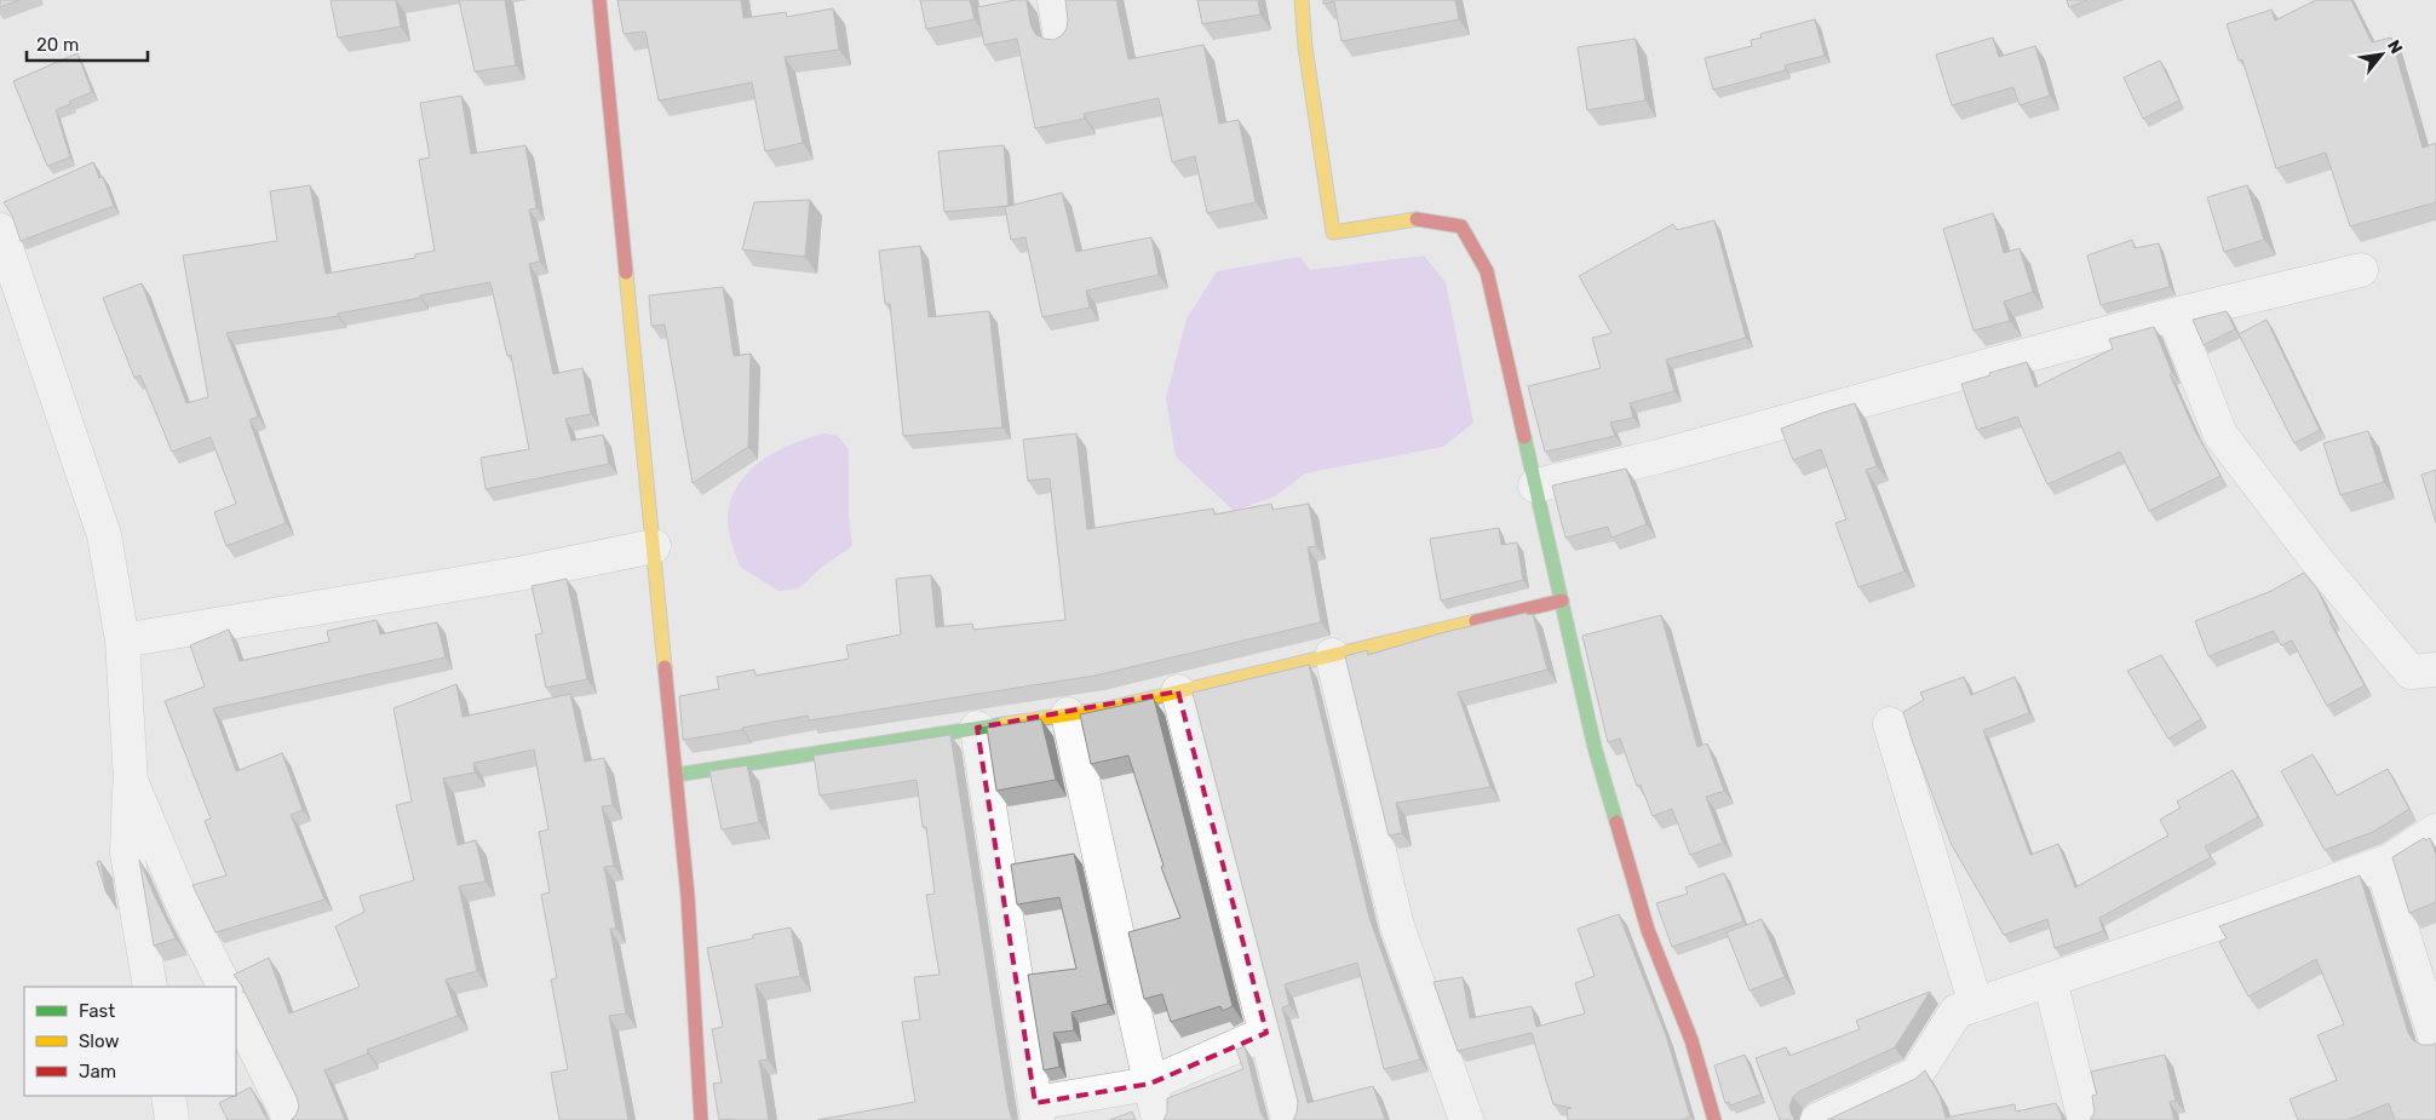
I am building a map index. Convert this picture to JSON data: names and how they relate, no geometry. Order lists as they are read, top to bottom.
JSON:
{
  "legend": ["Fast", "Slow", "Jam"],
  "scale_bar": "20 m",
  "north": "top right"
}
